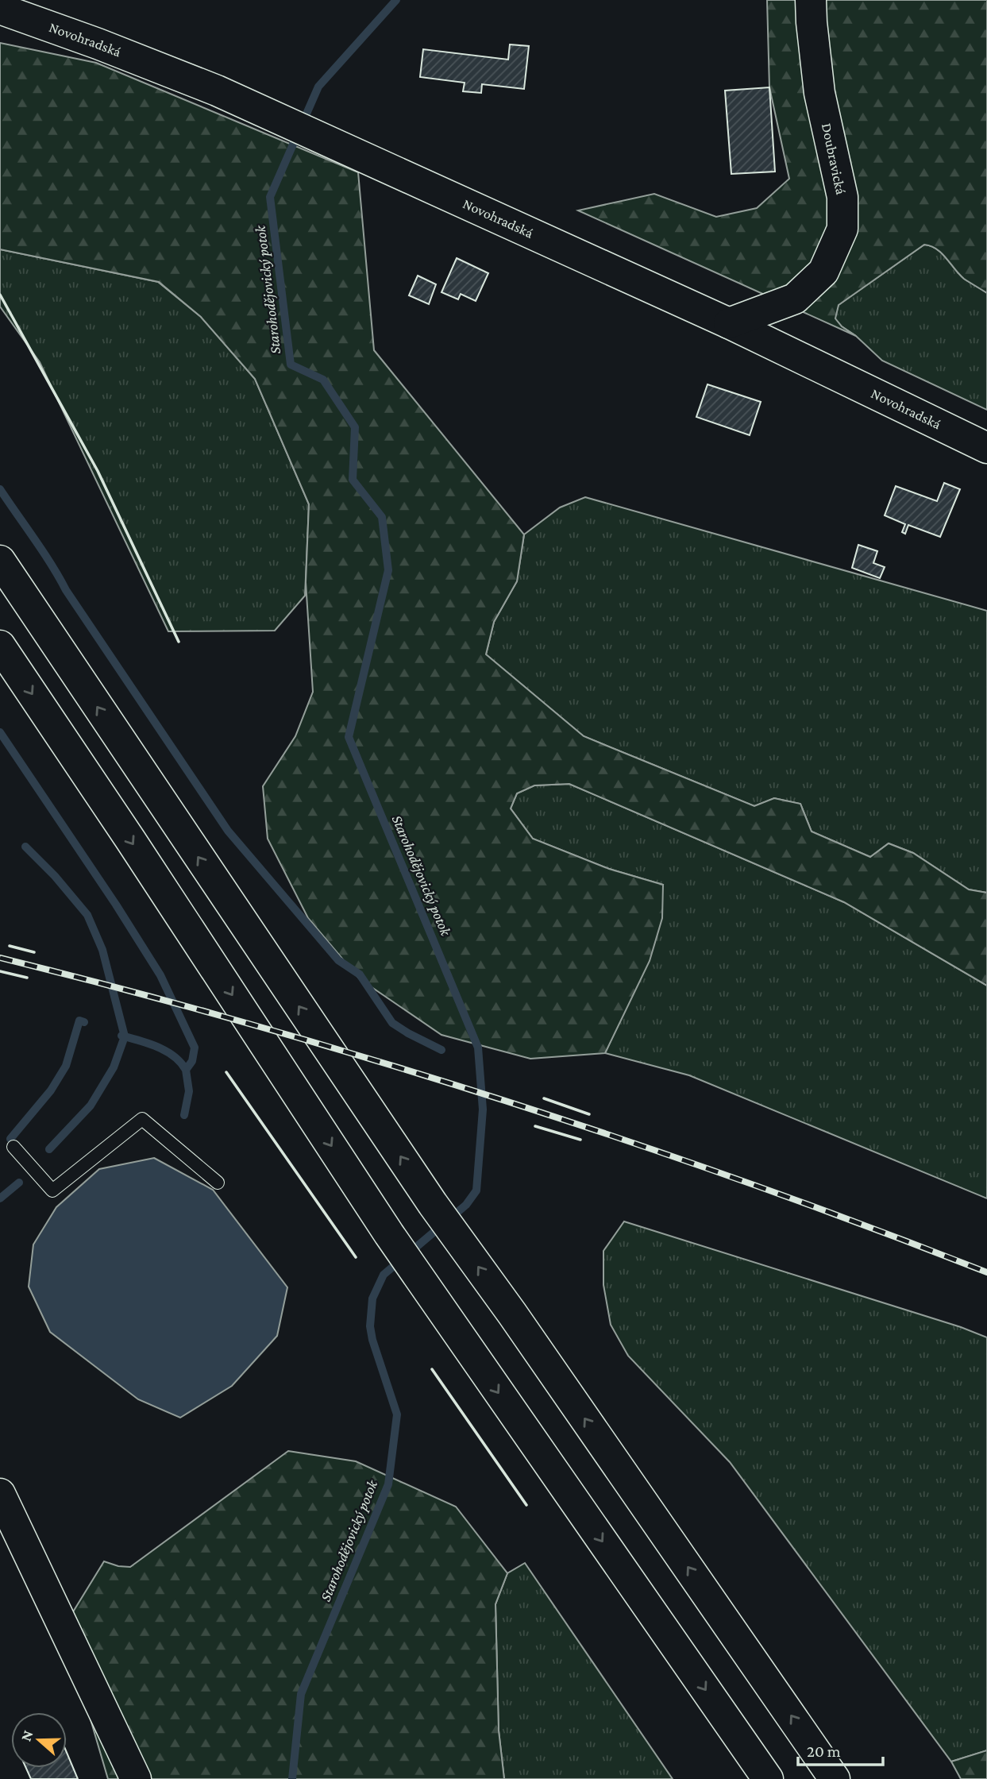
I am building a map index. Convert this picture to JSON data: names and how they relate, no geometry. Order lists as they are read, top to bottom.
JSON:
{
  "streets": {
    "main road": ["Novohradská", "Doubravická"]
  },
  "crossings": [
    ["Novohradská", "Doubravická"]
  ],
  "water": ["Starohodějovický potok"],
  "scale_bar": "20 m",
  "north": "left"
}
